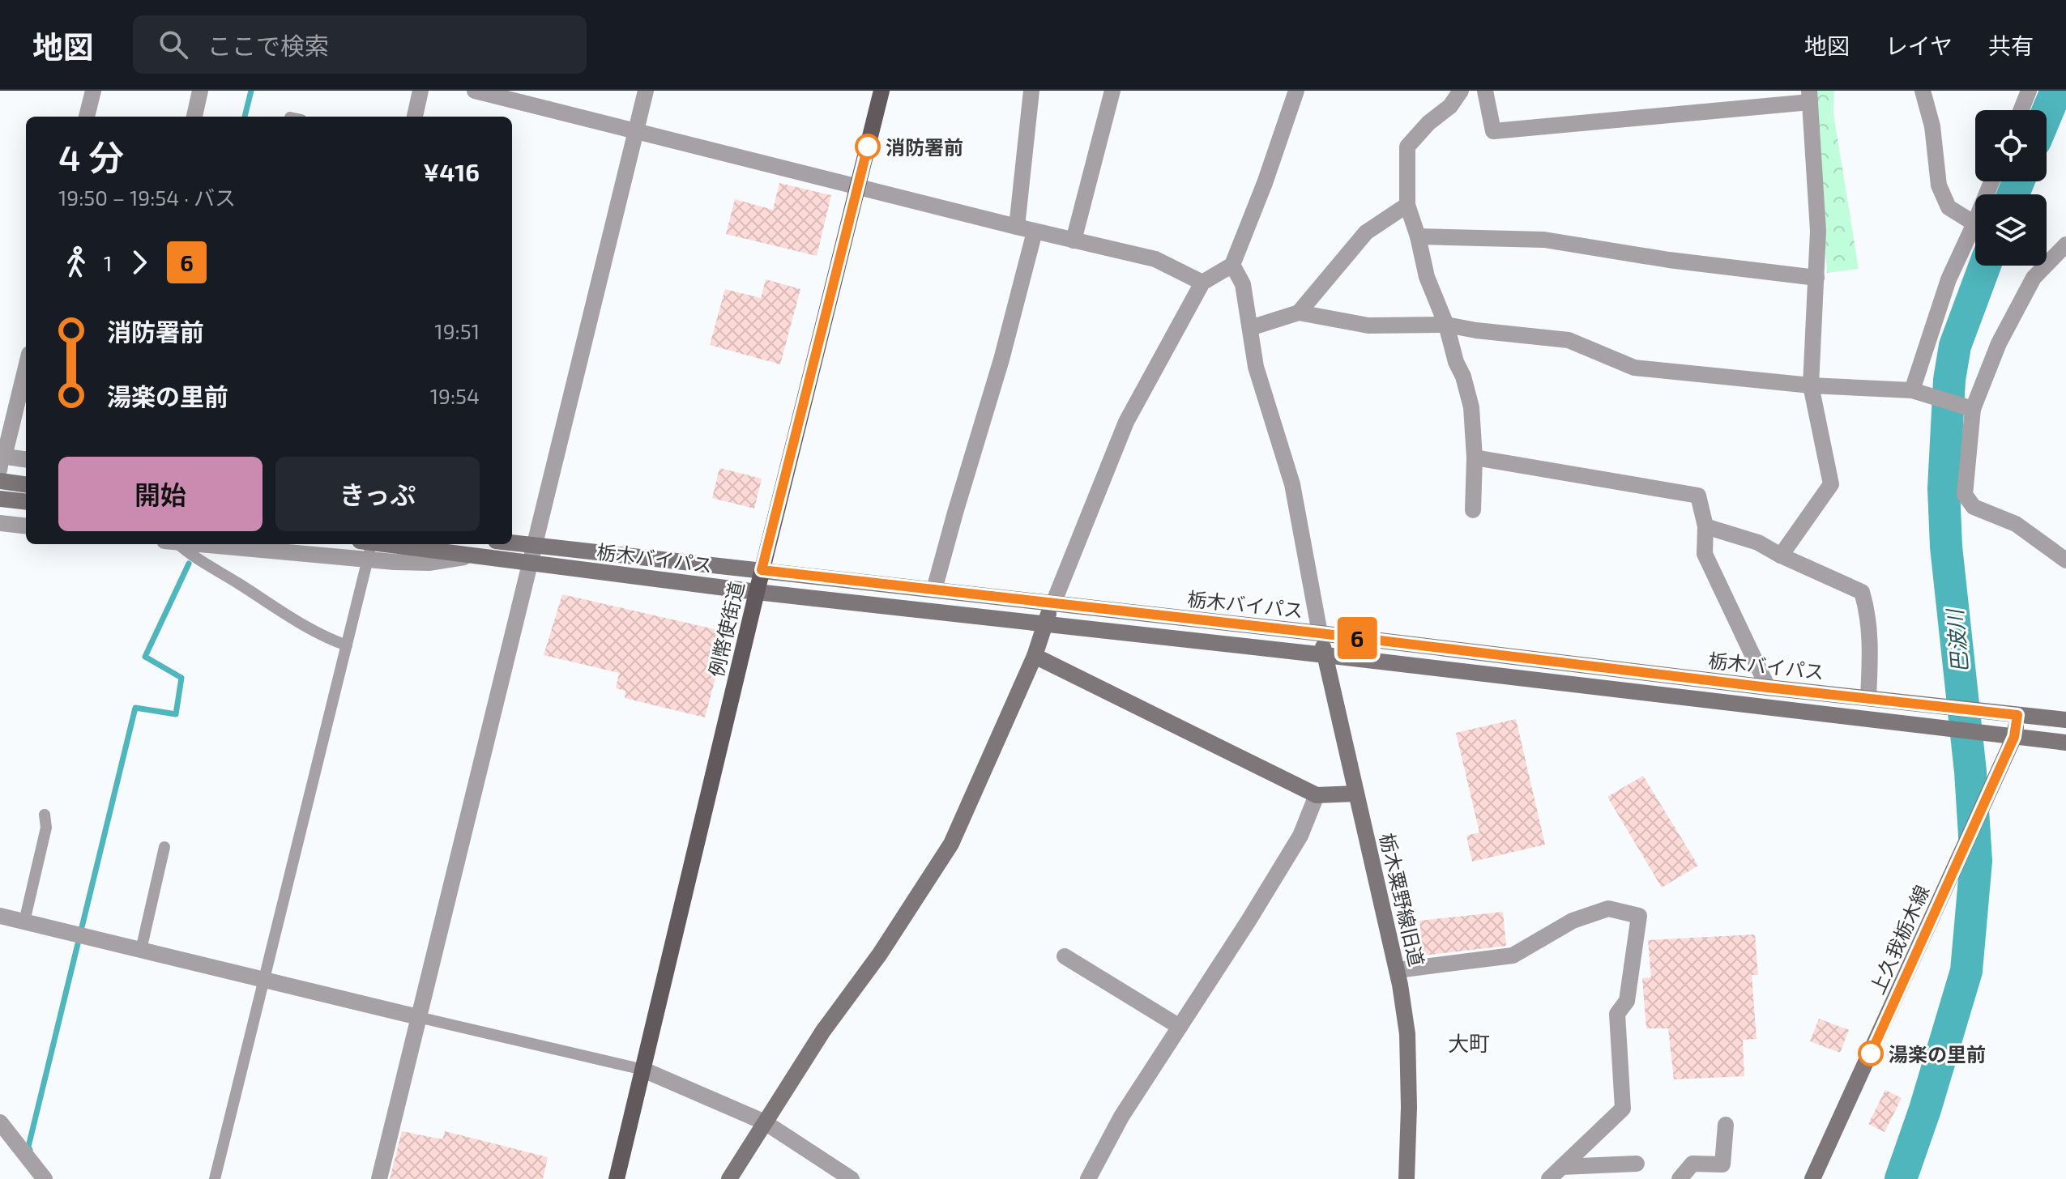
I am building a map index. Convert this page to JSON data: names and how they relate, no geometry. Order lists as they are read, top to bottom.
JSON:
{
  "streets": {
    "main road": [
      "栃木バイパス",
      "例幣使街道",
      "栃木粟野線旧道",
      "上久我栃木線"
    ]
  },
  "crossings": [
    ["栃木バイパス", "例幣使街道"],
    ["栃木バイパス", "栃木粟野線旧道"],
    ["栃木バイパス", "上久我栃木線"]
  ],
  "districts": ["大町"],
  "water": ["巴波川"],
  "places": ["消防署前", "湯楽の里前"],
  "lines": ["bus line 6"],
  "page": {
    "header": "地図",
    "search": "ここで検索",
    "nav": ["地図", "レイヤ", "共有"],
    "on_map": "6",
    "heading": ["4 分", "19:50 – 19:54 · バス", "¥416"],
    "legs": ["1", "6"],
    "list": [
      {
        "name": "消防署前",
        "value": "19:51"
      },
      {
        "name": "湯楽の里前",
        "value": "19:54"
      }
    ],
    "buttons": ["開始", "きっぷ"]
  }
}
